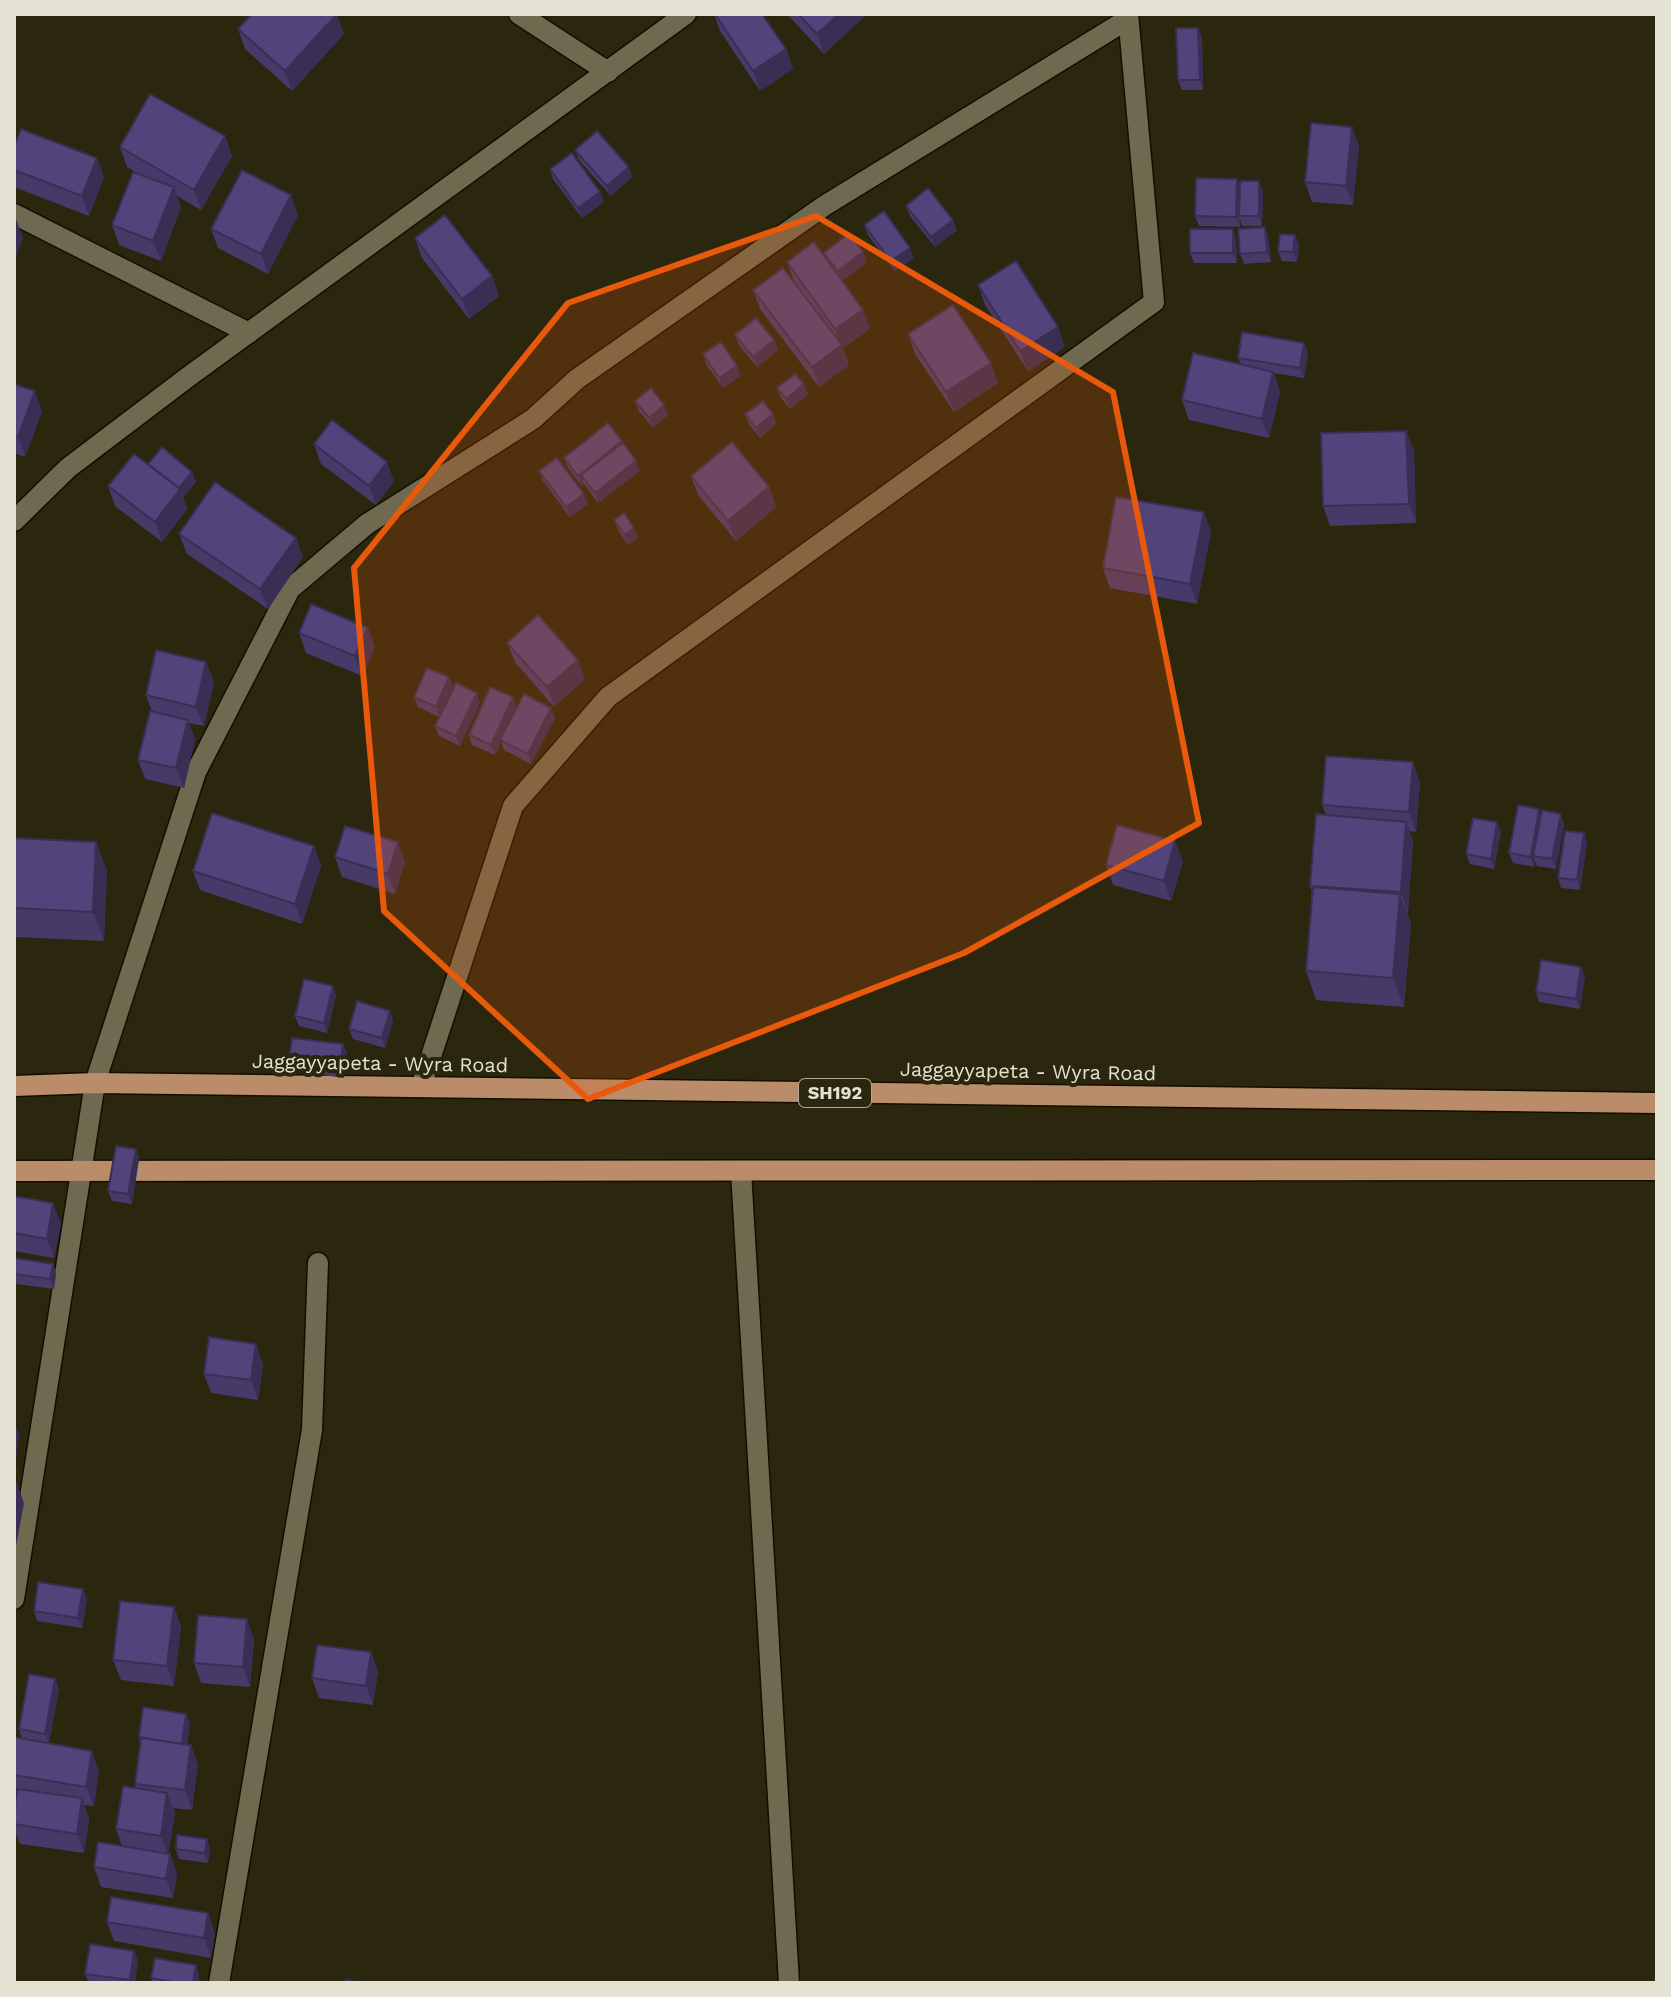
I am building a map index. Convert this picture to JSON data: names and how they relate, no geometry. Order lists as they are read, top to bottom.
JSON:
{
  "streets": {
    "main road": ["Jaggayyapeta - Wyra Road", "SH192"]
  }
}
